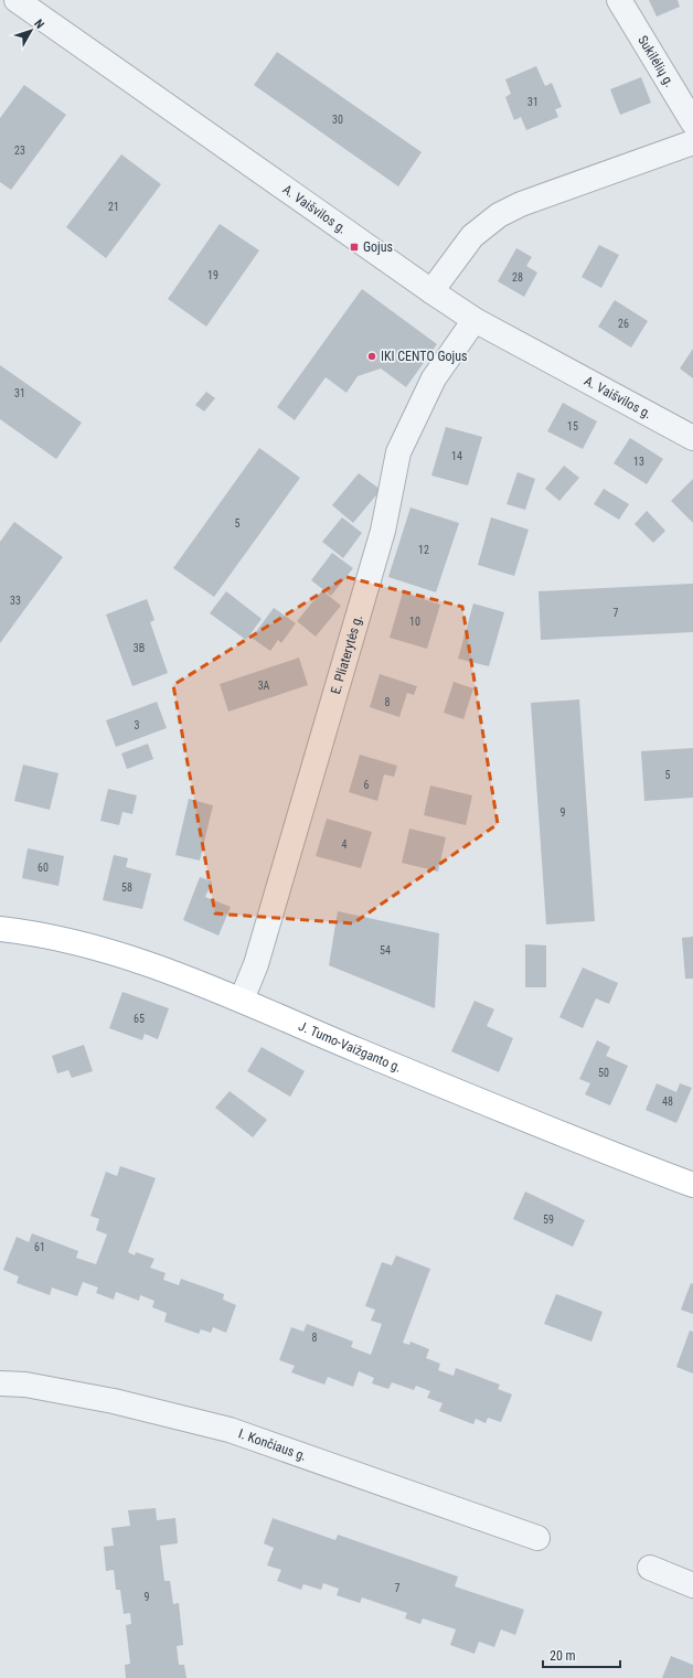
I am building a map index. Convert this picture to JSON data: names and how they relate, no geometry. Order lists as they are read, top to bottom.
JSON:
{
  "streets": {
    "main road": ["J. Tumo-Vaižganto g."],
    "street": [
      "Sukilėlių g.",
      "A. Vaišvilos g.",
      "E. Pliaterytės g.",
      "I. Končiaus g."
    ]
  },
  "crossings": [
    ["A. Vaišvilos g.", "E. Pliaterytės g."],
    ["E. Pliaterytės g.", "J. Tumo-Vaižganto g."]
  ],
  "places": {
    "transit": ["Gojus"],
    "other": ["IKI CENTO Gojus"]
  },
  "house_numbers": [
    "31",
    "30",
    "23",
    "21",
    "19",
    "28",
    "26",
    "31",
    "15",
    "14",
    "13",
    "5",
    "12",
    "33",
    "7",
    "10",
    "3B",
    "3A",
    "8",
    "3",
    "5",
    "6",
    "9",
    "4",
    "60",
    "58",
    "54",
    "65",
    "50",
    "48",
    "59",
    "61",
    "8",
    "7",
    "9"
  ],
  "scale_bar": "20 m",
  "north": "top right"
}
